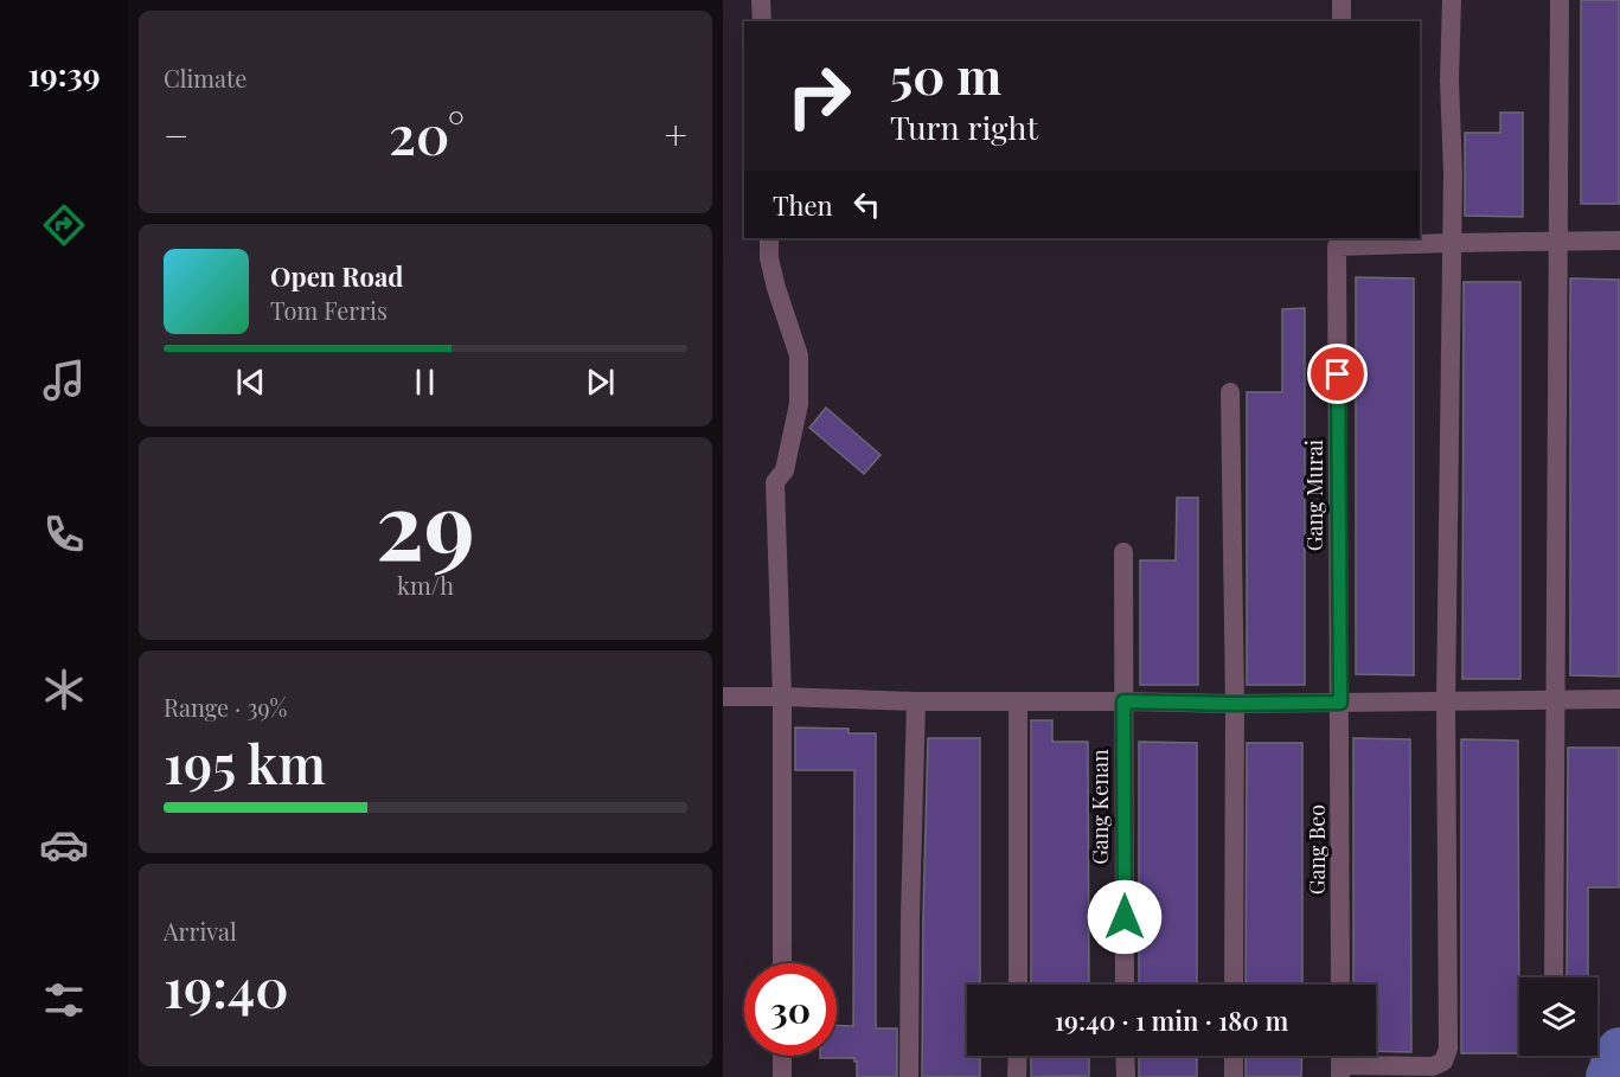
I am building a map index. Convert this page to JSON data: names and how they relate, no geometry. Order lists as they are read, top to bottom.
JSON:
{
  "streets": {
    "street": ["Gang Murai", "Gang Kenan", "Gang Beo"]
  },
  "crossings": [
    ["Gang Murai", "Gang Beo"]
  ],
  "page": {
    "tabs": "19:39",
    "tile": [
      "Climate",
      ["29", "km/h"],
      ["Range · 39%", "195 km"],
      ["Arrival", "19:40"]
    ],
    "turn": ["50 m", "Turn right"],
    "heat": ["−", "20°", "+"],
    "then": "Then",
    "song": ["Open Road", "Tom Ferris"],
    "limit": "30",
    "trip": "19:40 · 1 min · 180 m"
  }
}
